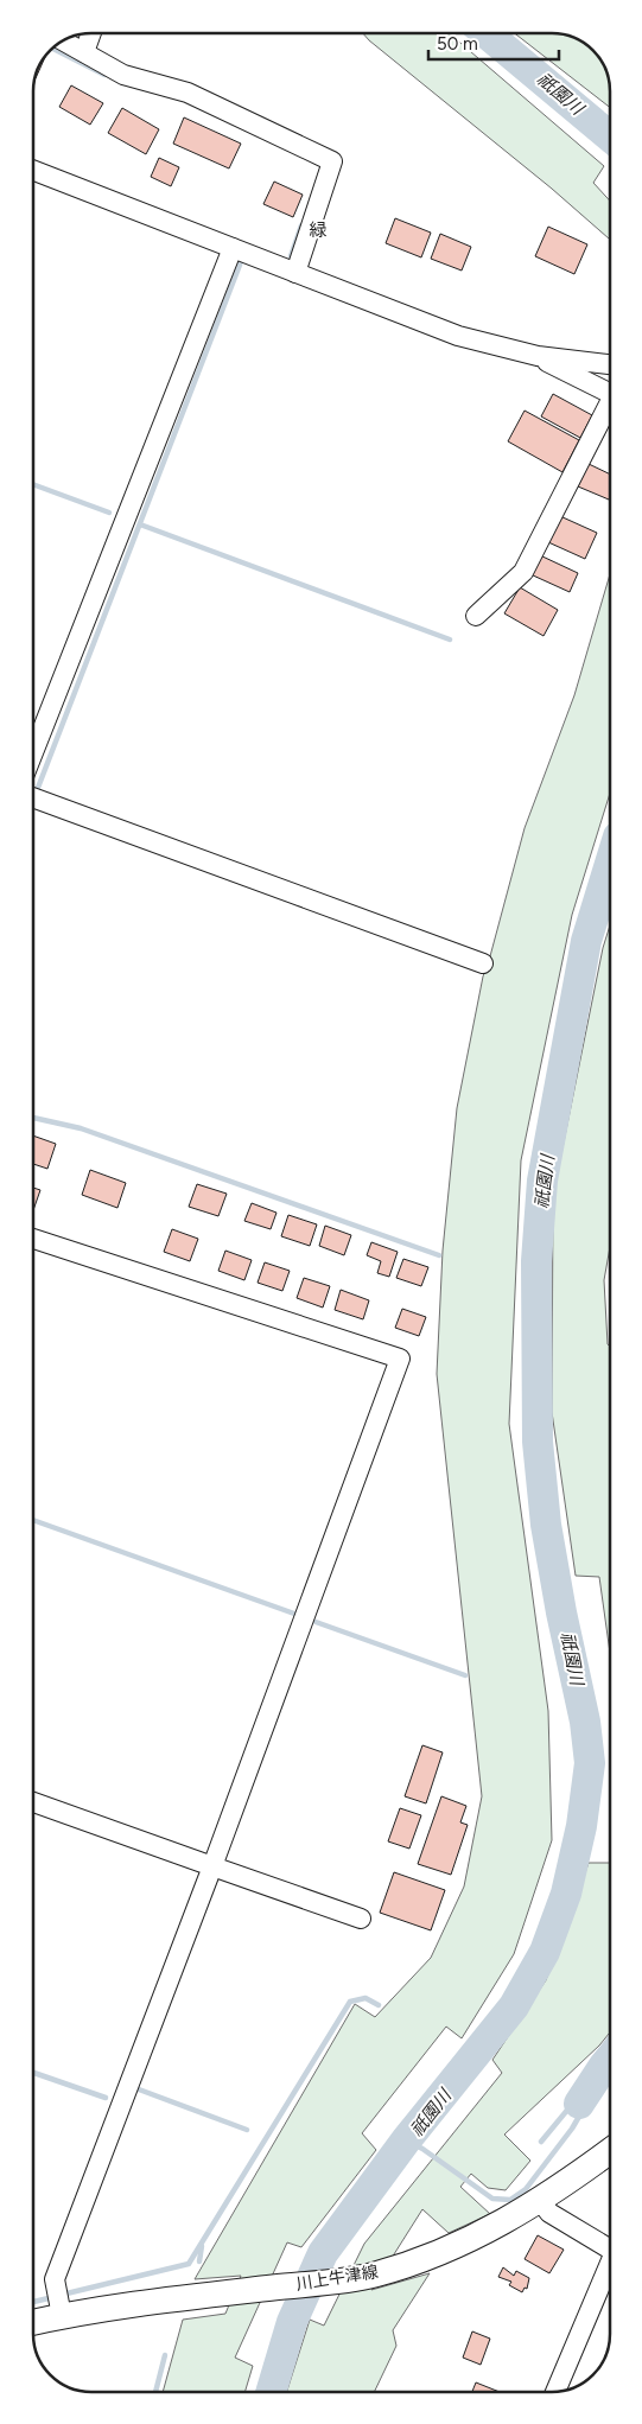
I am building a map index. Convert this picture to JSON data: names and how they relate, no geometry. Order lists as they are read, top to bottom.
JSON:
{
  "streets": {
    "main road": ["川上牛津線"]
  },
  "districts": ["緑"],
  "water": ["祇園川"],
  "scale_bar": "50 m"
}
